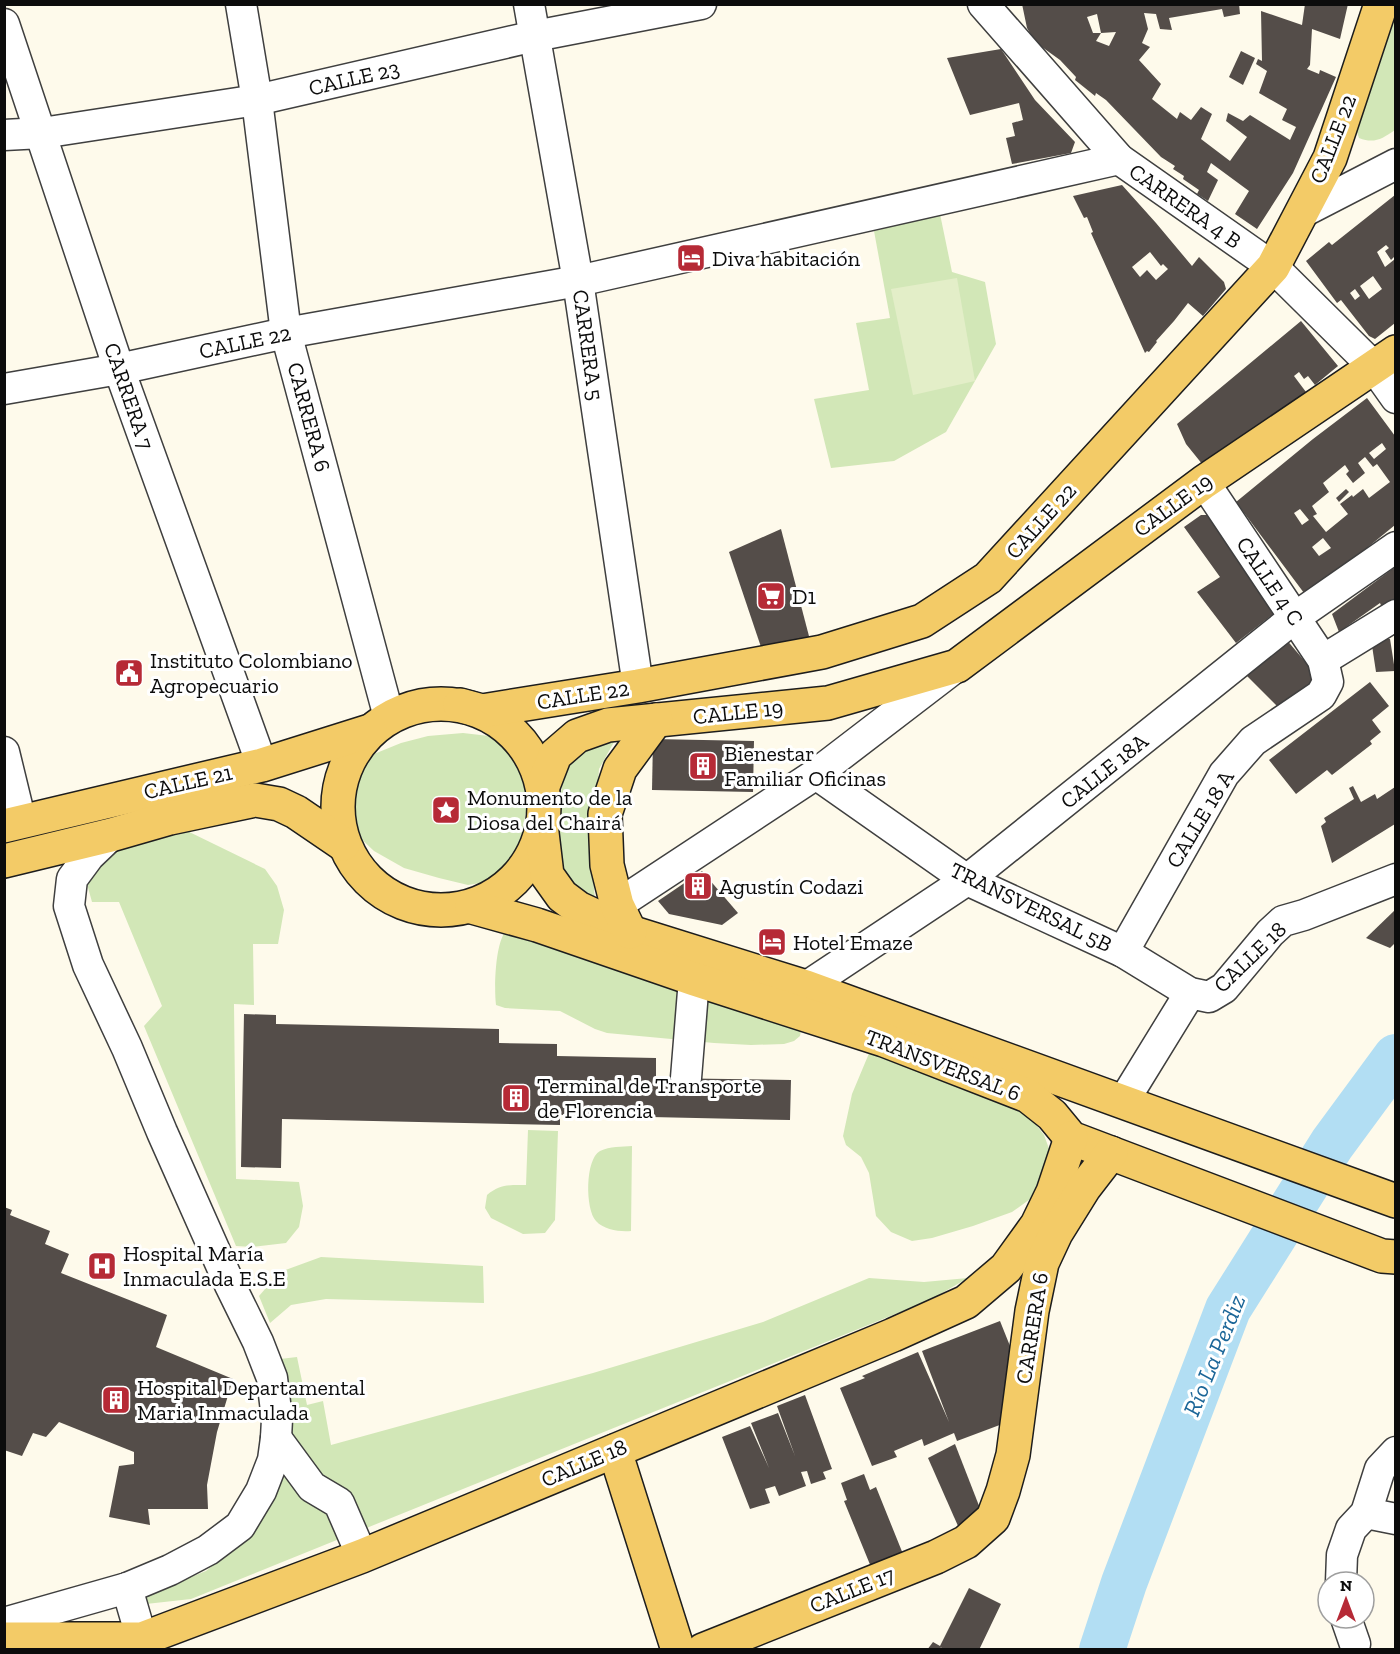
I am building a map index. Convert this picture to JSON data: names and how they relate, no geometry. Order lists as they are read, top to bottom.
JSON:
{
  "streets": {
    "main road": [
      "CALLE 22",
      "CARRERA 6",
      "CALLE 19",
      "CALLE 21",
      "CALLE 18",
      "TRANSVERSAL 6",
      "CALLE 17"
    ],
    "street": [
      "CALLE 23",
      "CARRERA 4 B",
      "CARRERA 5",
      "CARRERA 7",
      "CALLE 4 C",
      "CALLE 18A",
      "CALLE 18 A",
      "TRANSVERSAL 5B"
    ]
  },
  "crossings": [
    ["CALLE 23", "CARRERA 5"],
    ["CALLE 23", "CARRERA 7"],
    ["CALLE 23", "CARRERA 6"],
    ["CALLE 22", "CARRERA 4 B"],
    ["CALLE 22", "CARRERA 5"],
    ["CALLE 22", "CARRERA 7"],
    ["CALLE 22", "CARRERA 6"],
    ["CALLE 22", "CALLE 19"],
    ["CALLE 22", "CALLE 21"],
    ["CALLE 22", "TRANSVERSAL 6"],
    ["CARRERA 4 B", "CALLE 19"],
    ["CARRERA 7", "CALLE 21"],
    ["CARRERA 6", "CALLE 19"],
    ["CARRERA 6", "CALLE 21"],
    ["CARRERA 6", "TRANSVERSAL 6"],
    ["CARRERA 6", "CALLE 17"],
    ["CALLE 19", "CALLE 4 C"],
    ["CALLE 19", "CALLE 21"],
    ["CALLE 19", "TRANSVERSAL 5B"],
    ["CALLE 19", "TRANSVERSAL 6"],
    ["CALLE 4 C", "CALLE 18A"],
    ["CALLE 4 C", "CALLE 18 A"],
    ["CALLE 18A", "TRANSVERSAL 5B"],
    ["CALLE 18A", "TRANSVERSAL 6"],
    ["CALLE 21", "TRANSVERSAL 6"],
    ["CALLE 18 A", "TRANSVERSAL 5B"],
    ["TRANSVERSAL 5B", "CALLE 18"],
    ["CALLE 18", "TRANSVERSAL 6"]
  ],
  "water": ["Río La Perdiz"],
  "places": {
    "hotel": ["Diva habitación", "Hotel Emaze"],
    "supermarket": ["D1"],
    "public building": ["Instituto Colombiano Agropecuario"],
    "building": [
      "Bienestar Familiar Oficinas",
      "Agustín Codazi",
      "Terminal de Transporte de Florencia",
      "Hospital Departamental Maria Inmaculada"
    ],
    "place": ["Monumento de la Diosa del Chairá"],
    "hospital": ["Hospital María Inmaculada E.S.E"]
  },
  "north": "top"
}
